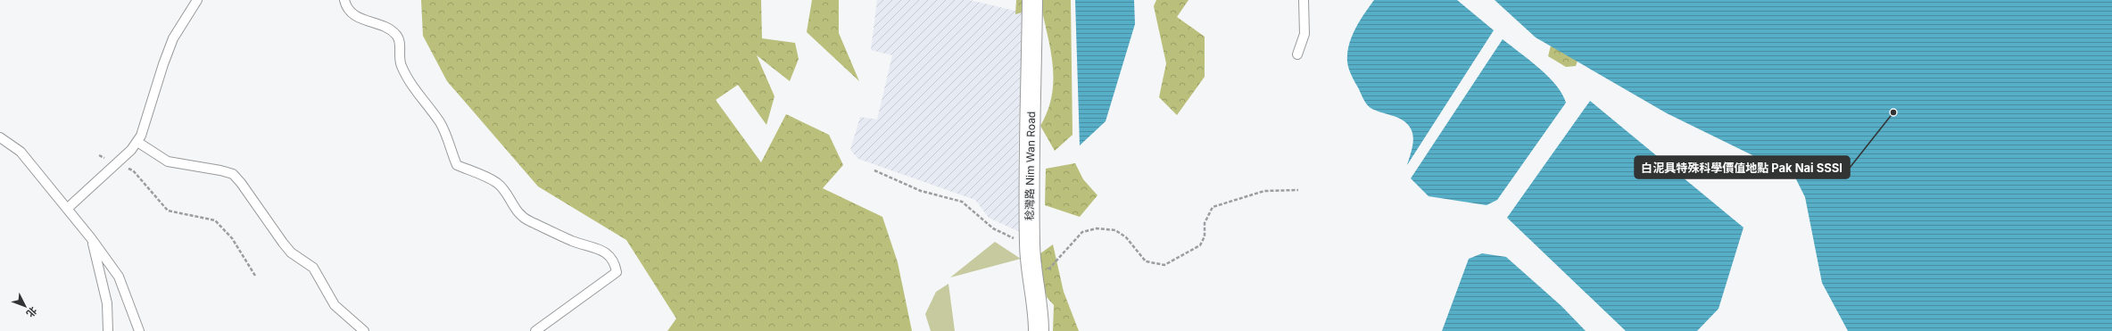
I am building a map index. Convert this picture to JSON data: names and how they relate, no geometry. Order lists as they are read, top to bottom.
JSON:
{
  "streets": {
    "street": ["稔灣路 Nim Wan Road"]
  },
  "places": ["白泥具特殊科學價值地點 Pak Nai SSSI"],
  "north": "bottom right"
}
